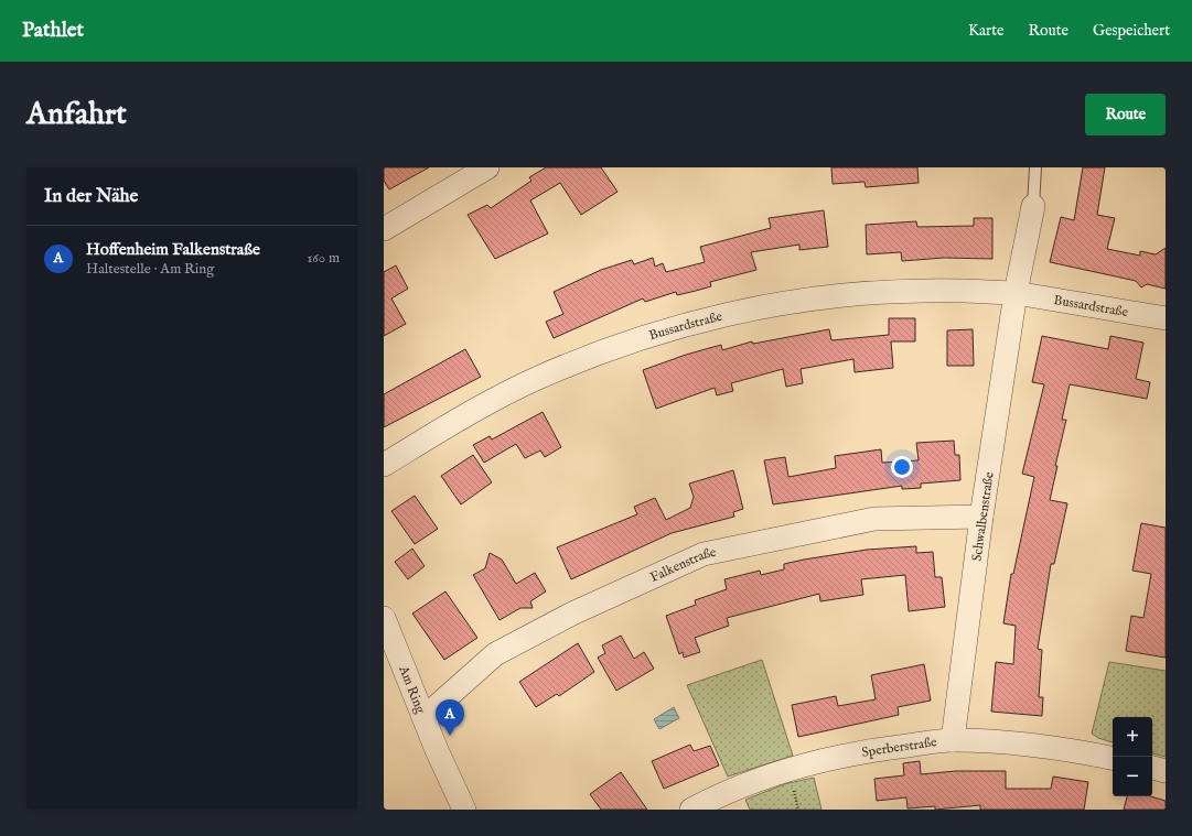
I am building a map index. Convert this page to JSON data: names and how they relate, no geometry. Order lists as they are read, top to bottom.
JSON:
{
  "streets": {
    "street": [
      "Bussardstraße",
      "Schwalbenstraße",
      "Falkenstraße",
      "Am Ring",
      "Sperberstraße"
    ]
  },
  "crossings": [
    ["Bussardstraße", "Schwalbenstraße"],
    ["Schwalbenstraße", "Falkenstraße"],
    ["Schwalbenstraße", "Sperberstraße"],
    ["Falkenstraße", "Am Ring"]
  ],
  "page": {
    "header": "Pathlet",
    "nav": ["Karte", "Route", "Gespeichert"],
    "buttons": "Route",
    "title": "Anfahrt",
    "heading": "In der Nähe",
    "list": [
      {
        "mark": "A",
        "name": "Hoffenheim Falkenstraße",
        "note": "Haltestelle · Am Ring",
        "value": "160 m"
      }
    ],
    "pins": "A",
    "map_buttons": ["+", "−"]
  }
}
